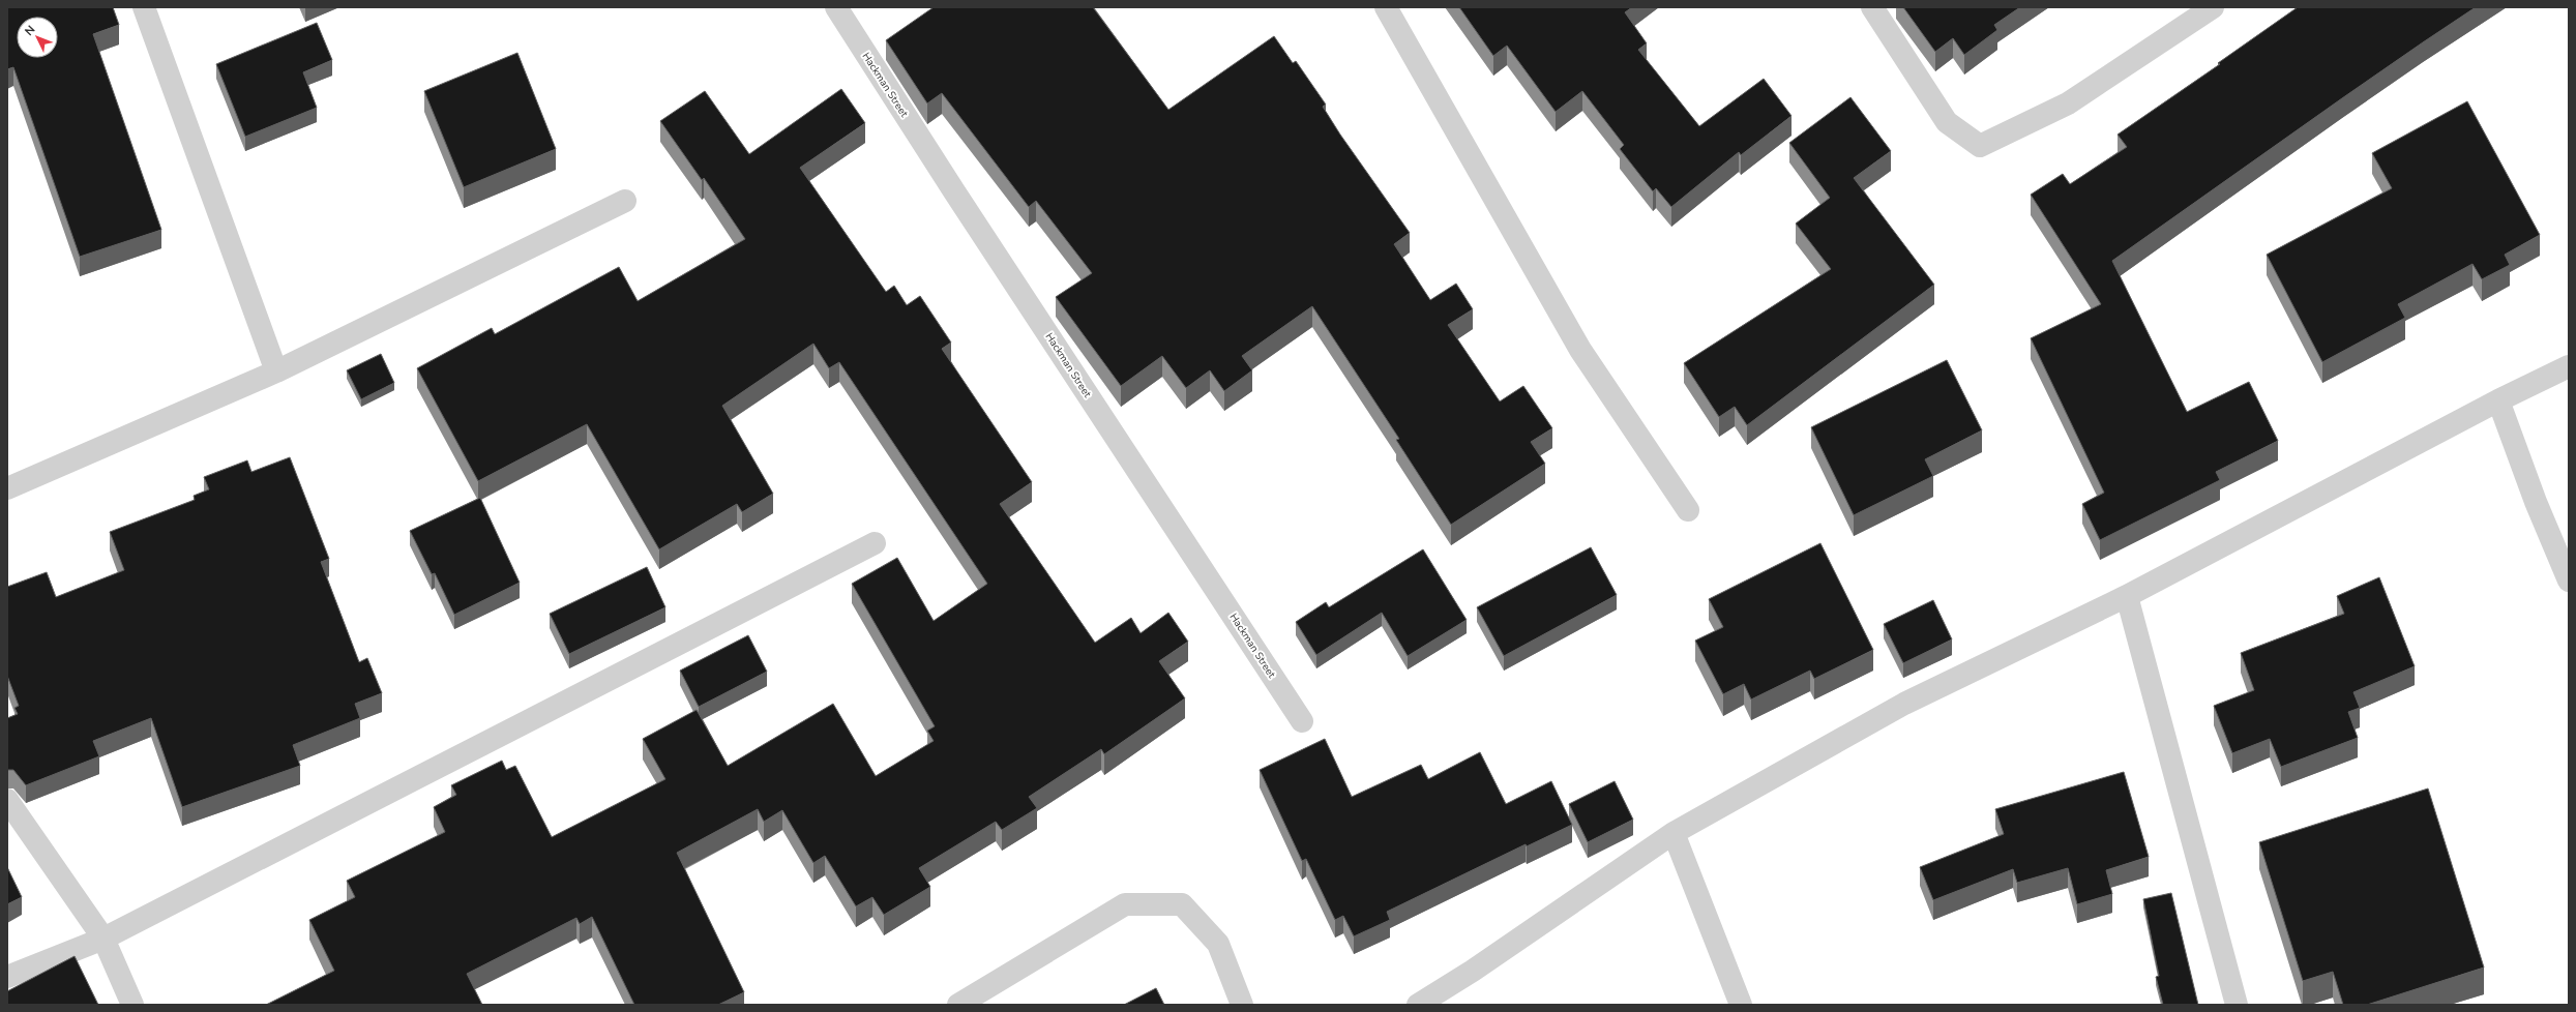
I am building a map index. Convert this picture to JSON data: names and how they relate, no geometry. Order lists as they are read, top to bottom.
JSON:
{
  "streets": {
    "street": ["Hackman Street"]
  },
  "north": "top left"
}
